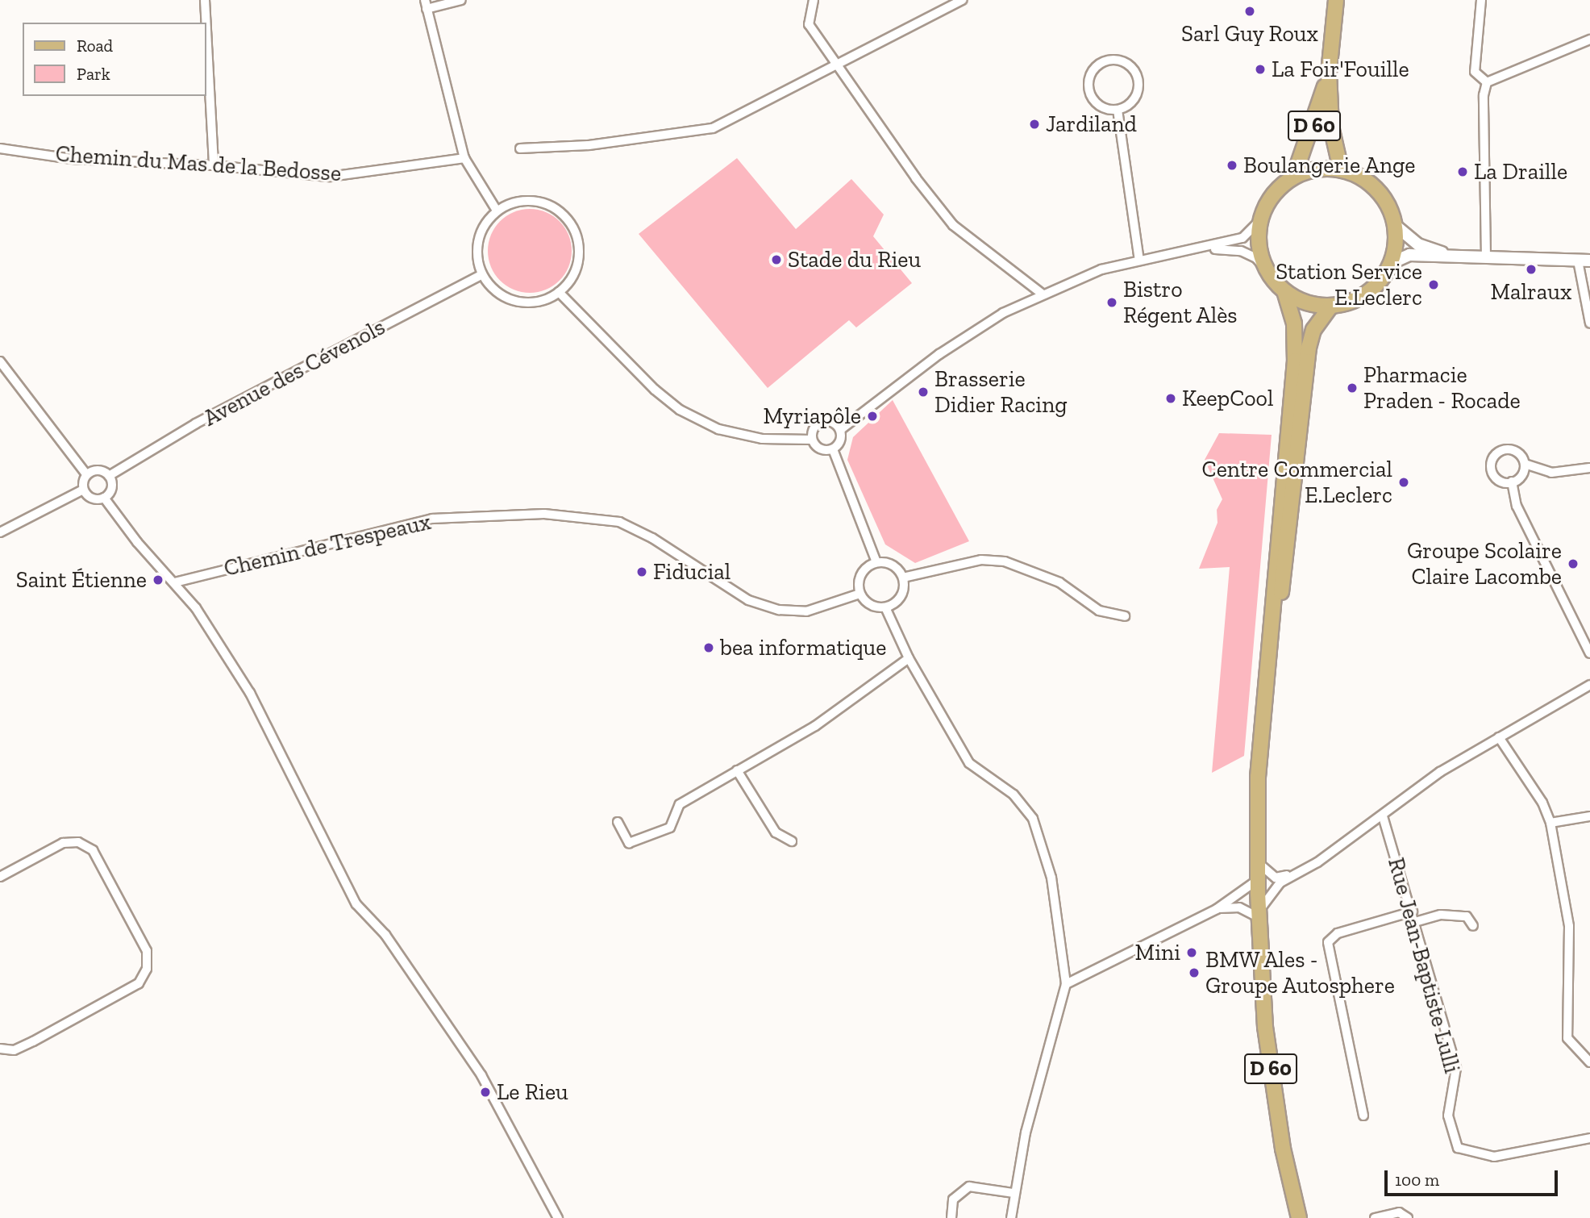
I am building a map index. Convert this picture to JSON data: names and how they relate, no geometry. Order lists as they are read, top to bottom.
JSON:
{
  "streets": {
    "main road": ["D 60"],
    "street": [
      "Chemin du Mas de la Bedosse",
      "Avenue des Cévenols",
      "Chemin de Trespeaux",
      "Rue Jean-Baptiste Lulli"
    ]
  },
  "places": [
    "Sarl Guy Roux",
    "La Foir'Fouille",
    "Jardiland",
    "Boulangerie Ange",
    "La Draille",
    "Stade du Rieu",
    "Malraux",
    "Station Service E.Leclerc",
    "Bistro Régent Alès",
    "Pharmacie Praden - Rocade",
    "Brasserie Didier Racing",
    "KeepCool",
    "Myriapôle",
    "Centre Commercial E.Leclerc",
    "Groupe Scolaire Claire Lacombe",
    "Fiducial",
    "Saint Étienne",
    "bea informatique",
    "Mini",
    "BMW Ales - Groupe Autosphere",
    "Le Rieu"
  ],
  "legend": ["Road", "Park"],
  "scale_bar": "100 m"
}
